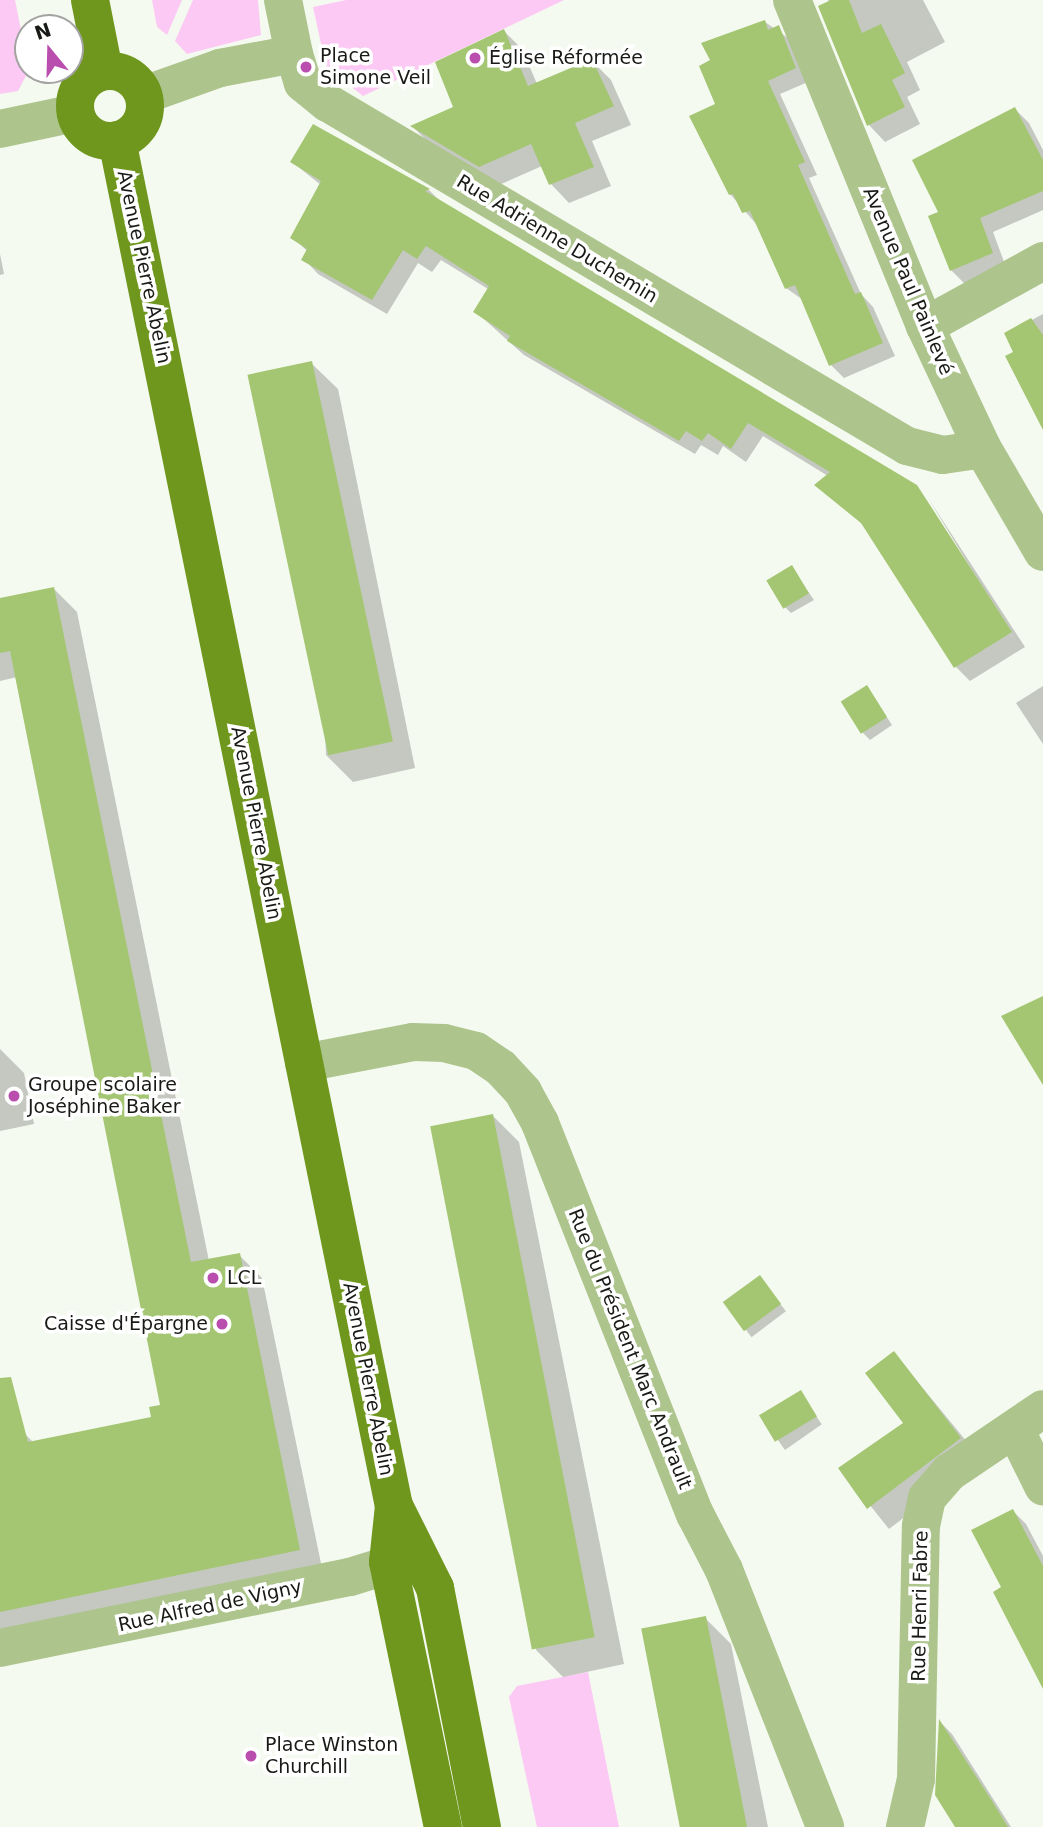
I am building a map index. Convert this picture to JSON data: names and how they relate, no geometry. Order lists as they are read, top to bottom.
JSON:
{
  "streets": {
    "main road": ["Avenue Pierre Abelin"],
    "street": [
      "Rue Adrienne Duchemin",
      "Avenue Paul Painlevé",
      "Rue du Président Marc Andrault",
      "Rue Alfred de Vigny",
      "Rue Henri Fabre"
    ]
  },
  "crossings": [
    ["Rue Adrienne Duchemin", "Avenue Paul Painlevé"],
    ["Avenue Pierre Abelin", "Rue du Président Marc Andrault"],
    ["Avenue Pierre Abelin", "Rue Alfred de Vigny"]
  ],
  "places": [
    "Église Réformée",
    "Place Simone Veil",
    "Groupe scolaire Joséphine Baker",
    "LCL",
    "Caisse d'Épargne",
    "Place Winston Churchill"
  ],
  "north": "top"
}
